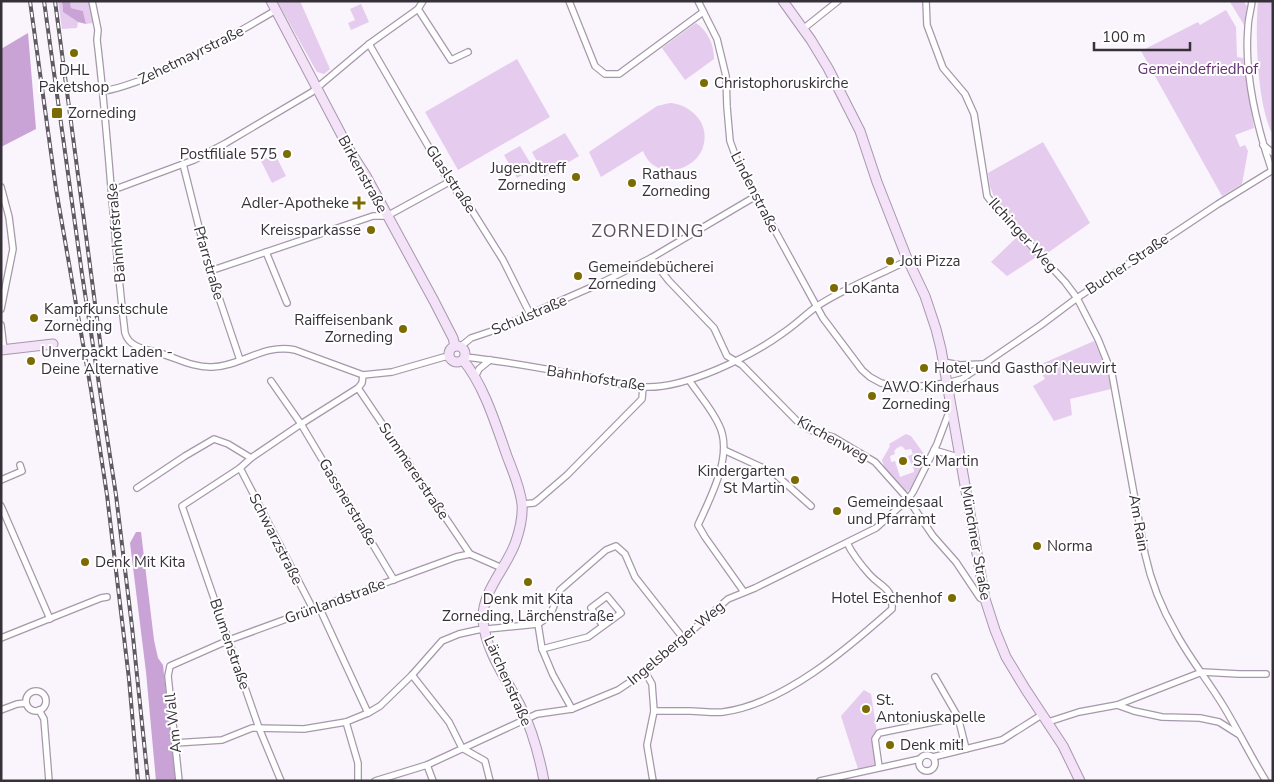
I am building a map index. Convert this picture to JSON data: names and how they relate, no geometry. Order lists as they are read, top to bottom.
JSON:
{
  "streets": {
    "street": [
      "Zehetmayrstraße",
      "Birkenstraße",
      "Glaslstraße",
      "Lindenstraße",
      "Bahnhofstraße",
      "Ilchinger Weg",
      "Pfarrstraße",
      "Bucher Straße",
      "Schulstraße",
      "Kirchenweg",
      "Summererstraße",
      "Gassnerstraße",
      "Am Rain",
      "Schwarzstraße",
      "Münchner Straße",
      "Grünlandstraße",
      "Ingelsberger Weg",
      "Blumenstraße",
      "Lärchenstraße",
      "Am Wall"
    ]
  },
  "crossings": [
    ["Zehetmayrstraße", "Birkenstraße"],
    ["Zehetmayrstraße", "Bahnhofstraße"],
    ["Birkenstraße", "Bahnhofstraße"],
    ["Birkenstraße", "Schulstraße"],
    ["Birkenstraße", "Lärchenstraße"],
    ["Glaslstraße", "Schulstraße"],
    ["Lindenstraße", "Bahnhofstraße"],
    ["Lindenstraße", "Bucher Straße"],
    ["Lindenstraße", "Schulstraße"],
    ["Lindenstraße", "Münchner Straße"],
    ["Bahnhofstraße", "Pfarrstraße"],
    ["Bahnhofstraße", "Schulstraße"],
    ["Bahnhofstraße", "Kirchenweg"],
    ["Bahnhofstraße", "Münchner Straße"],
    ["Bahnhofstraße", "Lärchenstraße"],
    ["Ilchinger Weg", "Bucher Straße"],
    ["Ilchinger Weg", "Am Rain"],
    ["Bucher Straße", "Am Rain"],
    ["Bucher Straße", "Münchner Straße"],
    ["Schulstraße", "Kirchenweg"],
    ["Schulstraße", "Lärchenstraße"],
    ["Kirchenweg", "Münchner Straße"],
    ["Kirchenweg", "Ingelsberger Weg"],
    ["Summererstraße", "Grünlandstraße"],
    ["Gassnerstraße", "Grünlandstraße"],
    ["Schwarzstraße", "Grünlandstraße"],
    ["Schwarzstraße", "Blumenstraße"],
    ["Münchner Straße", "Ingelsberger Weg"],
    ["Grünlandstraße", "Blumenstraße"],
    ["Grünlandstraße", "Am Wall"],
    ["Ingelsberger Weg", "Lärchenstraße"]
  ],
  "districts": ["ZORNEDING"],
  "parks": ["Gemeindefriedhof"],
  "places": {
    "other": [
      "DHL Paketshop",
      "Christophoruskirche",
      "Postfiliale 575",
      "Jugendtreff Zorneding",
      "Rathaus Zorneding",
      "Kreissparkasse",
      "Joti Pizza",
      "Gemeindebücherei Zorneding",
      "LoKanta",
      "Kampfkunstschule Zorneding",
      "Raiffeisenbank Zorneding",
      "Unverpackt Laden - Deine Alternative",
      "Hotel und Gasthof Neuwirt",
      "AWO Kinderhaus Zorneding",
      "St. Martin",
      "Kindergarten St Martin",
      "Gemeindesaal und Pfarramt",
      "Norma",
      "Denk Mit Kita",
      "Denk mit Kita Zorneding, Lärchenstraße",
      "Hotel Eschenhof",
      "St. Antoniuskapelle",
      "Denk mit!"
    ],
    "transit": ["Zorneding"],
    "health": ["Adler-Apotheke"]
  },
  "scale_bar": "100 m"
}
